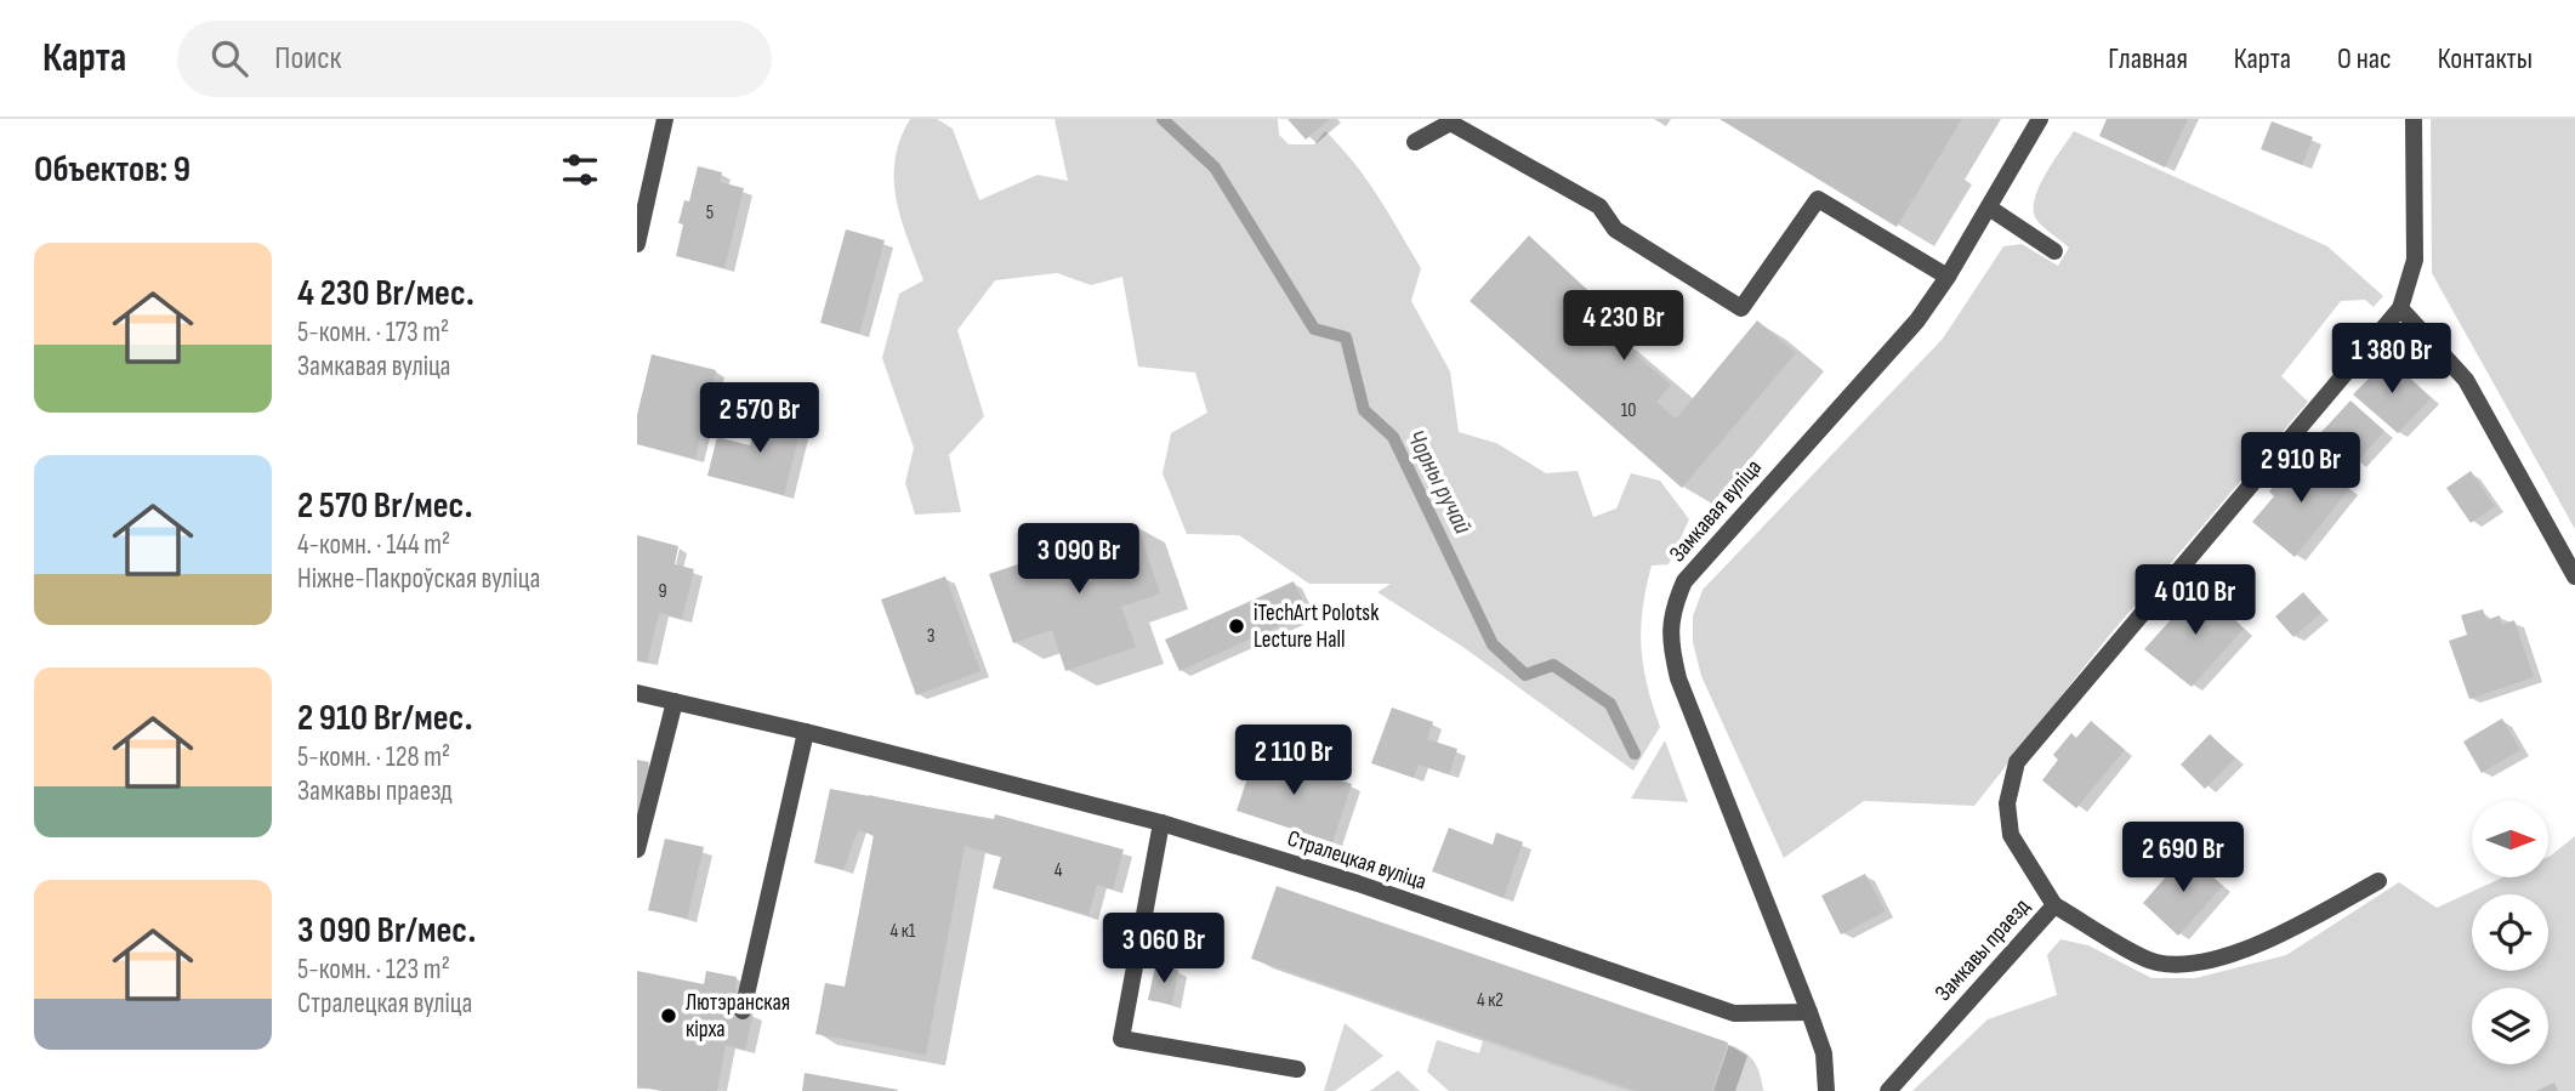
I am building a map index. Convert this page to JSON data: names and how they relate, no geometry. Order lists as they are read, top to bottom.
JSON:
{
  "streets": {
    "street": ["Замкавая вуліца", "Стралецкая вуліца", "Замкавы праезд"]
  },
  "crossings": [
    ["Замкавая вуліца", "Стралецкая вуліца"]
  ],
  "water": ["Чорны ручай"],
  "places": ["iTechArt Polotsk Lecture Hall", "Лютэранская кірха"],
  "house_numbers": [
    "5",
    "10",
    "9",
    "3",
    "4",
    "4 к1",
    "4 к2"
  ],
  "north": "right",
  "page": {
    "header": "Карта",
    "search": "Поиск",
    "nav": [
      "Главная",
      "Карта",
      "О нас",
      "Контакты"
    ],
    "heading": "Объектов: 9",
    "list": [
      {
        "name": "4 230 Br/мес.",
        "note": "5-комн. · 173 m² · Замкавая вуліца"
      },
      {
        "name": "2 570 Br/мес.",
        "note": "4-комн. · 144 m² · Ніжне-Пакроўская вуліца"
      },
      {
        "name": "2 910 Br/мес.",
        "note": "5-комн. · 128 m² · Замкавы праезд"
      },
      {
        "name": "3 090 Br/мес.",
        "note": "5-комн. · 123 m² · Стралецкая вуліца"
      }
    ],
    "price": [
      "4 230 Br",
      "1 380 Br",
      "2 570 Br",
      "2 910 Br",
      "3 090 Br",
      "4 010 Br",
      "2 110 Br",
      "2 690 Br",
      "3 060 Br"
    ]
  }
}
